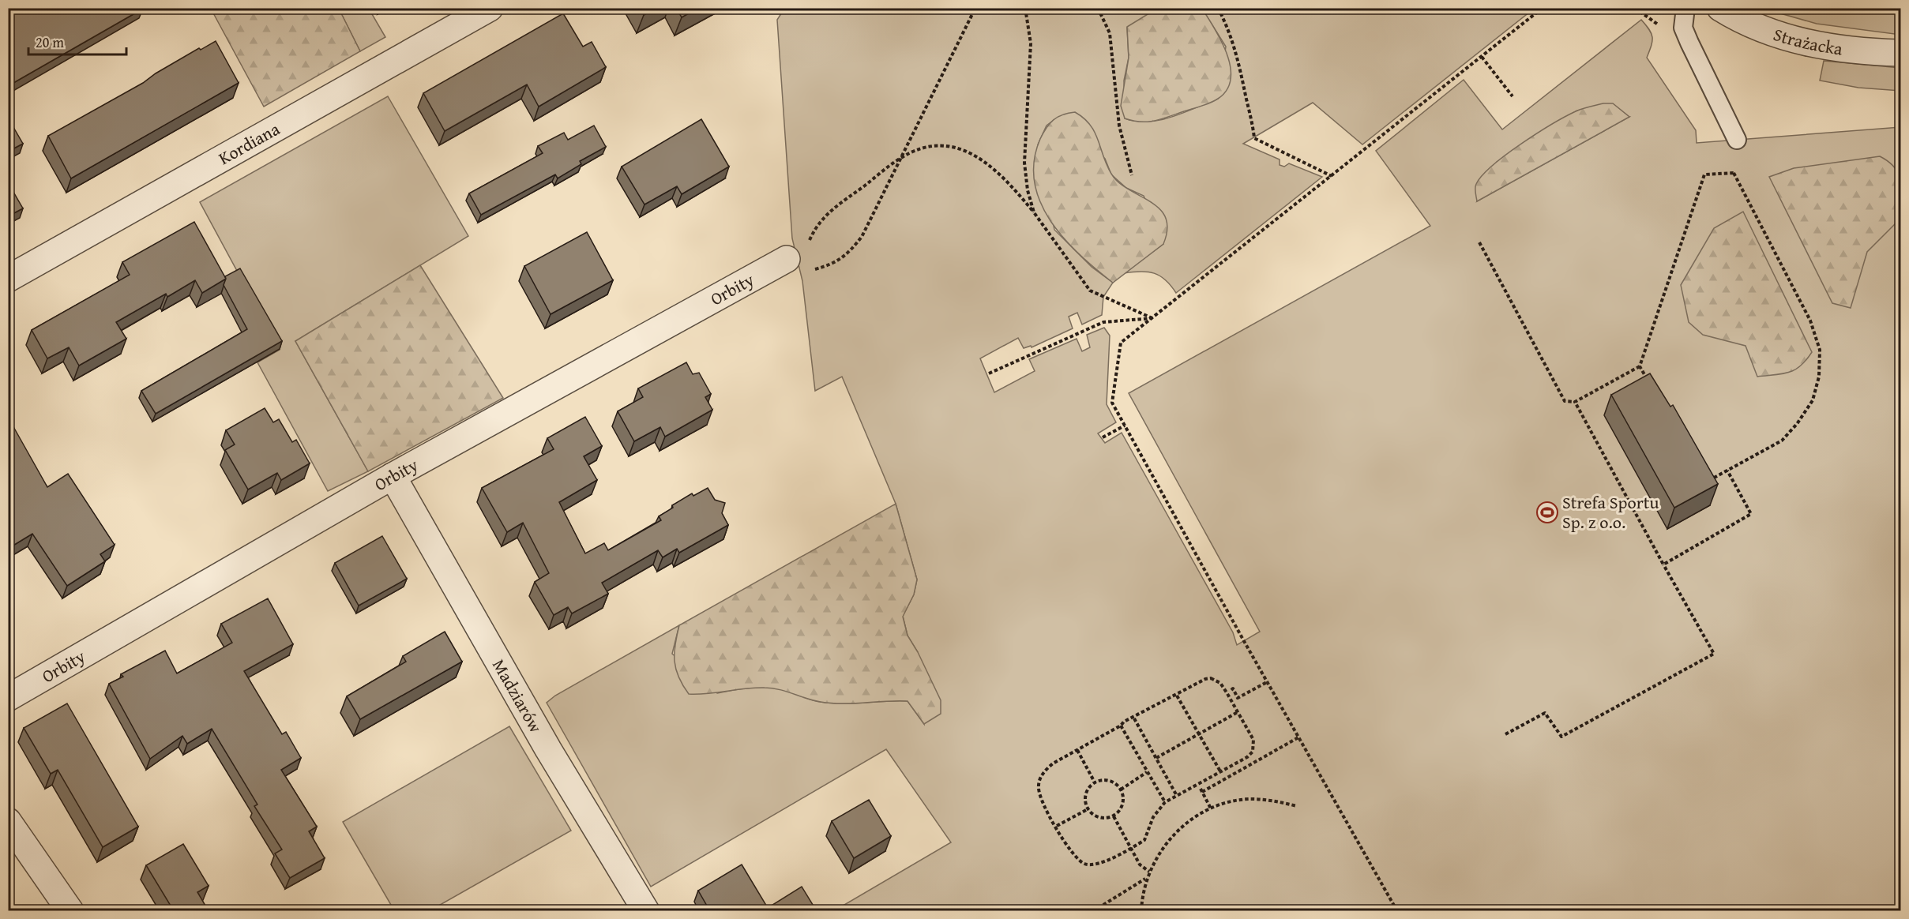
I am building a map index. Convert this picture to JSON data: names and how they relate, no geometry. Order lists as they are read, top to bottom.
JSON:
{
  "streets": {
    "street": [
      "Strażacka",
      "Kordiana",
      "Orbity",
      "Madziarów"
    ]
  },
  "crossings": [
    ["Orbity", "Madziarów"]
  ],
  "places": {
    "sports": ["Strefa Sportu Sp. z o.o."]
  },
  "scale_bar": "20 m"
}
